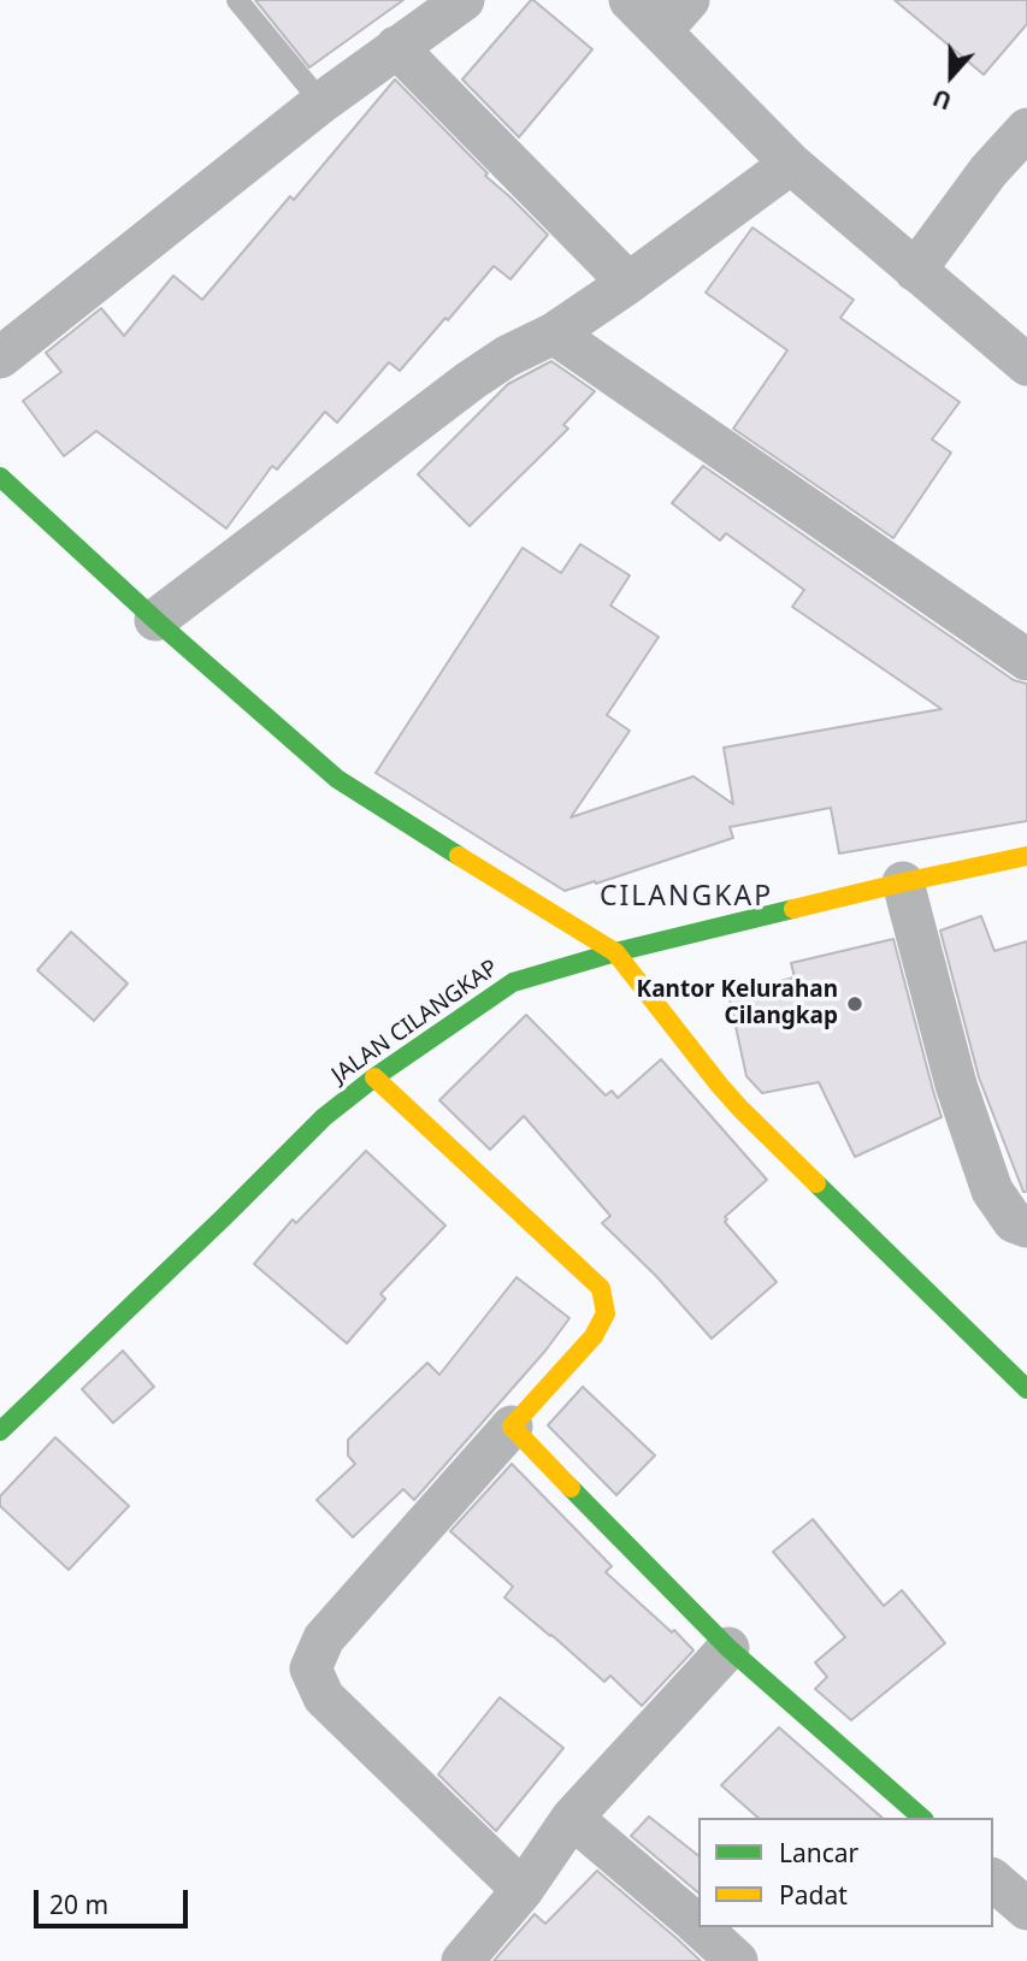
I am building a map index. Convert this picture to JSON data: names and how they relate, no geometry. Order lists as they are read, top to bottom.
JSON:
{
  "streets": {
    "street": ["JALAN CILANGKAP"]
  },
  "districts": ["CILANGKAP"],
  "places": ["Kantor Kelurahan Cilangkap"],
  "legend": ["Lancar", "Padat"],
  "scale_bar": "20 m",
  "north": "bottom"
}
